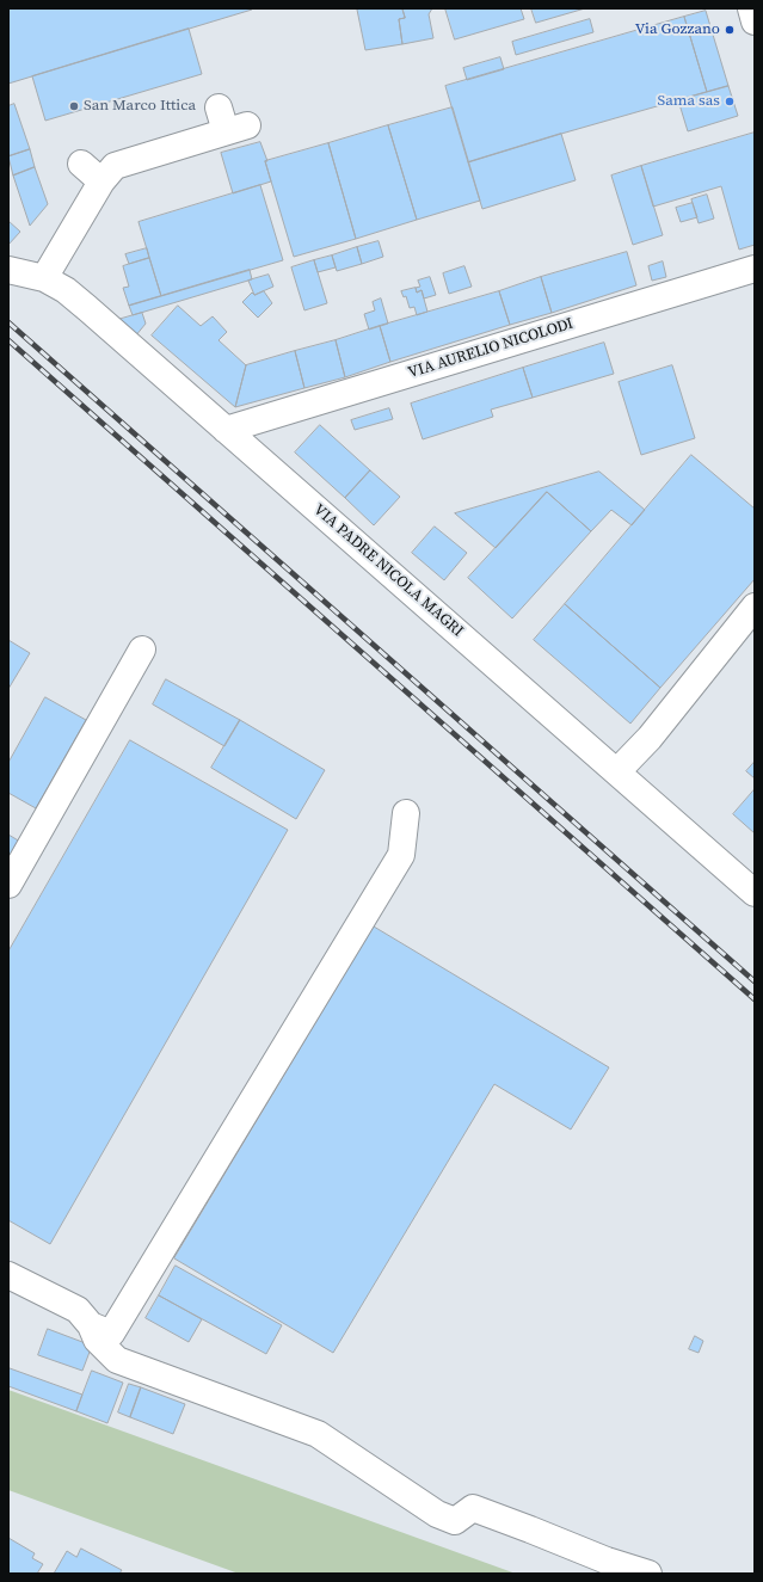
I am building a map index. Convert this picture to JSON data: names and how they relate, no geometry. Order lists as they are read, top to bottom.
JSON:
{
  "streets": {
    "street": ["VIA AURELIO NICOLODI", "VIA PADRE NICOLA MAGRI"]
  },
  "crossings": [
    ["VIA AURELIO NICOLODI", "VIA PADRE NICOLA MAGRI"]
  ],
  "places": ["Via Gozzano", "Sama sas", "San Marco Ittica"]
}
